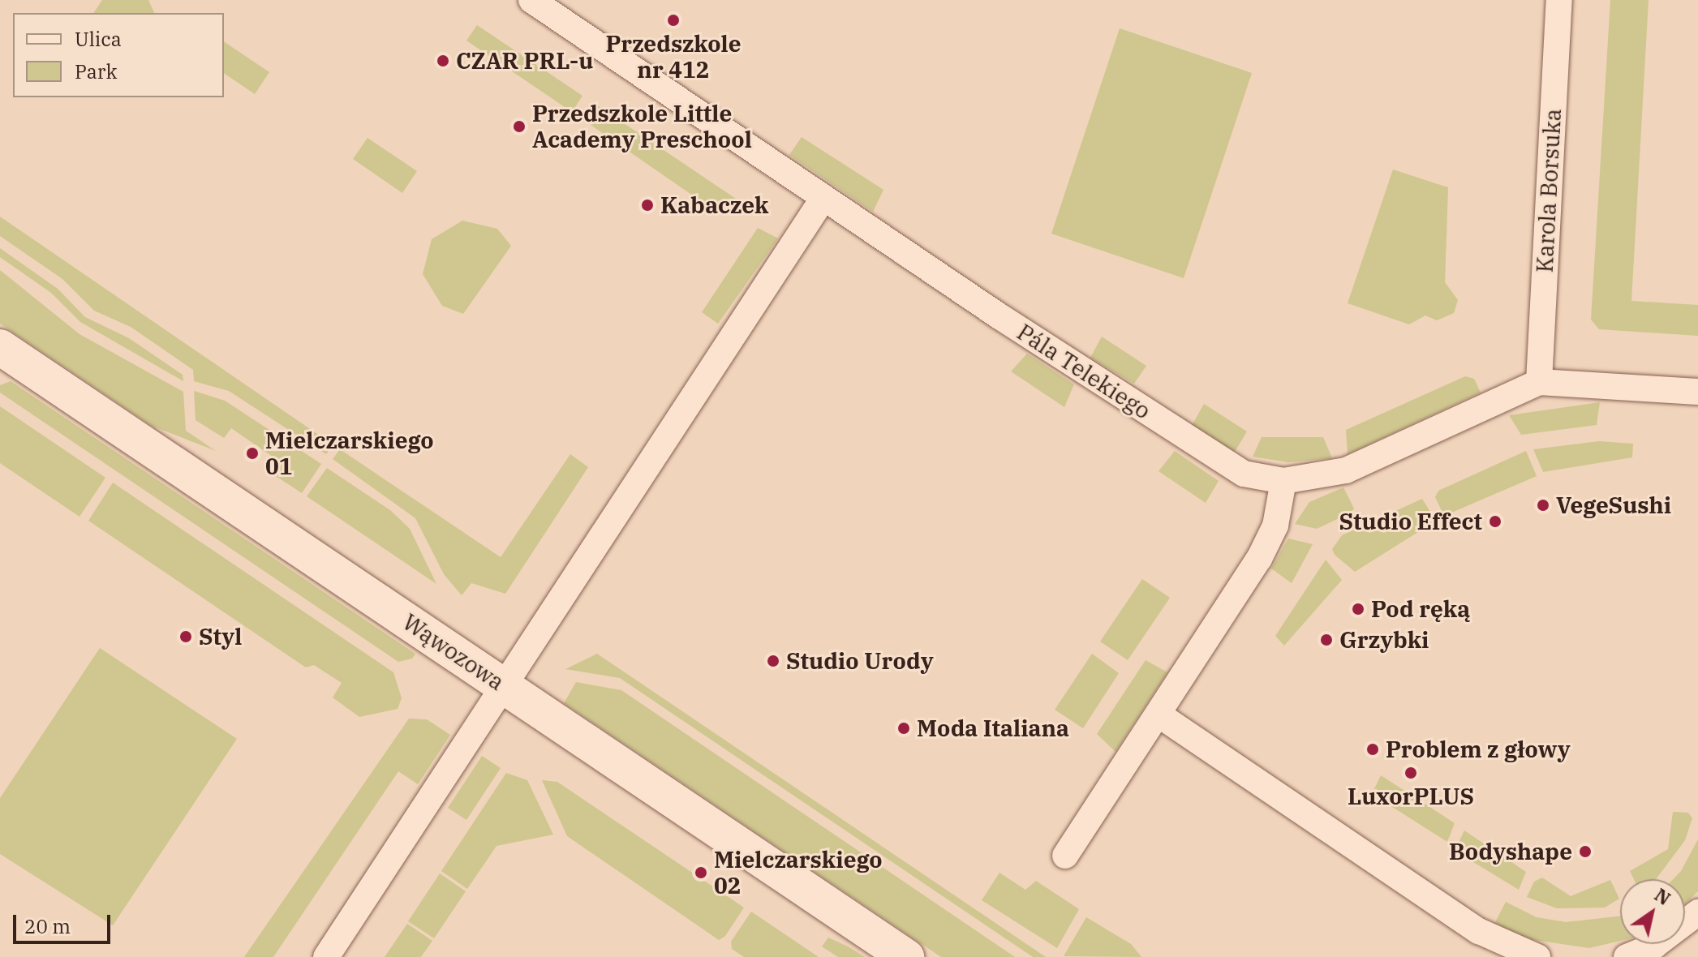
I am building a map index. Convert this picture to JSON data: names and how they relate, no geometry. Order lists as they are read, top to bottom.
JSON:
{
  "streets": {
    "street": ["Karola Borsuka", "Pála Telekiego", "Wąwozowa"]
  },
  "crossings": [
    ["Karola Borsuka", "Pála Telekiego"]
  ],
  "places": [
    "Przedszkole nr 412",
    "CZAR PRL-u",
    "Przedszkole Little Academy Preschool",
    "Kabaczek",
    "Mielczarskiego 01",
    "VegeSushi",
    "Studio Effect",
    "Pod ręką",
    "Styl",
    "Grzybki",
    "Studio Urody",
    "Moda Italiana",
    "Problem z głowy",
    "LuxorPLUS",
    "Bodyshape",
    "Mielczarskiego 02"
  ],
  "legend": ["Ulica", "Park"],
  "scale_bar": "20 m",
  "north": "top right"
}
